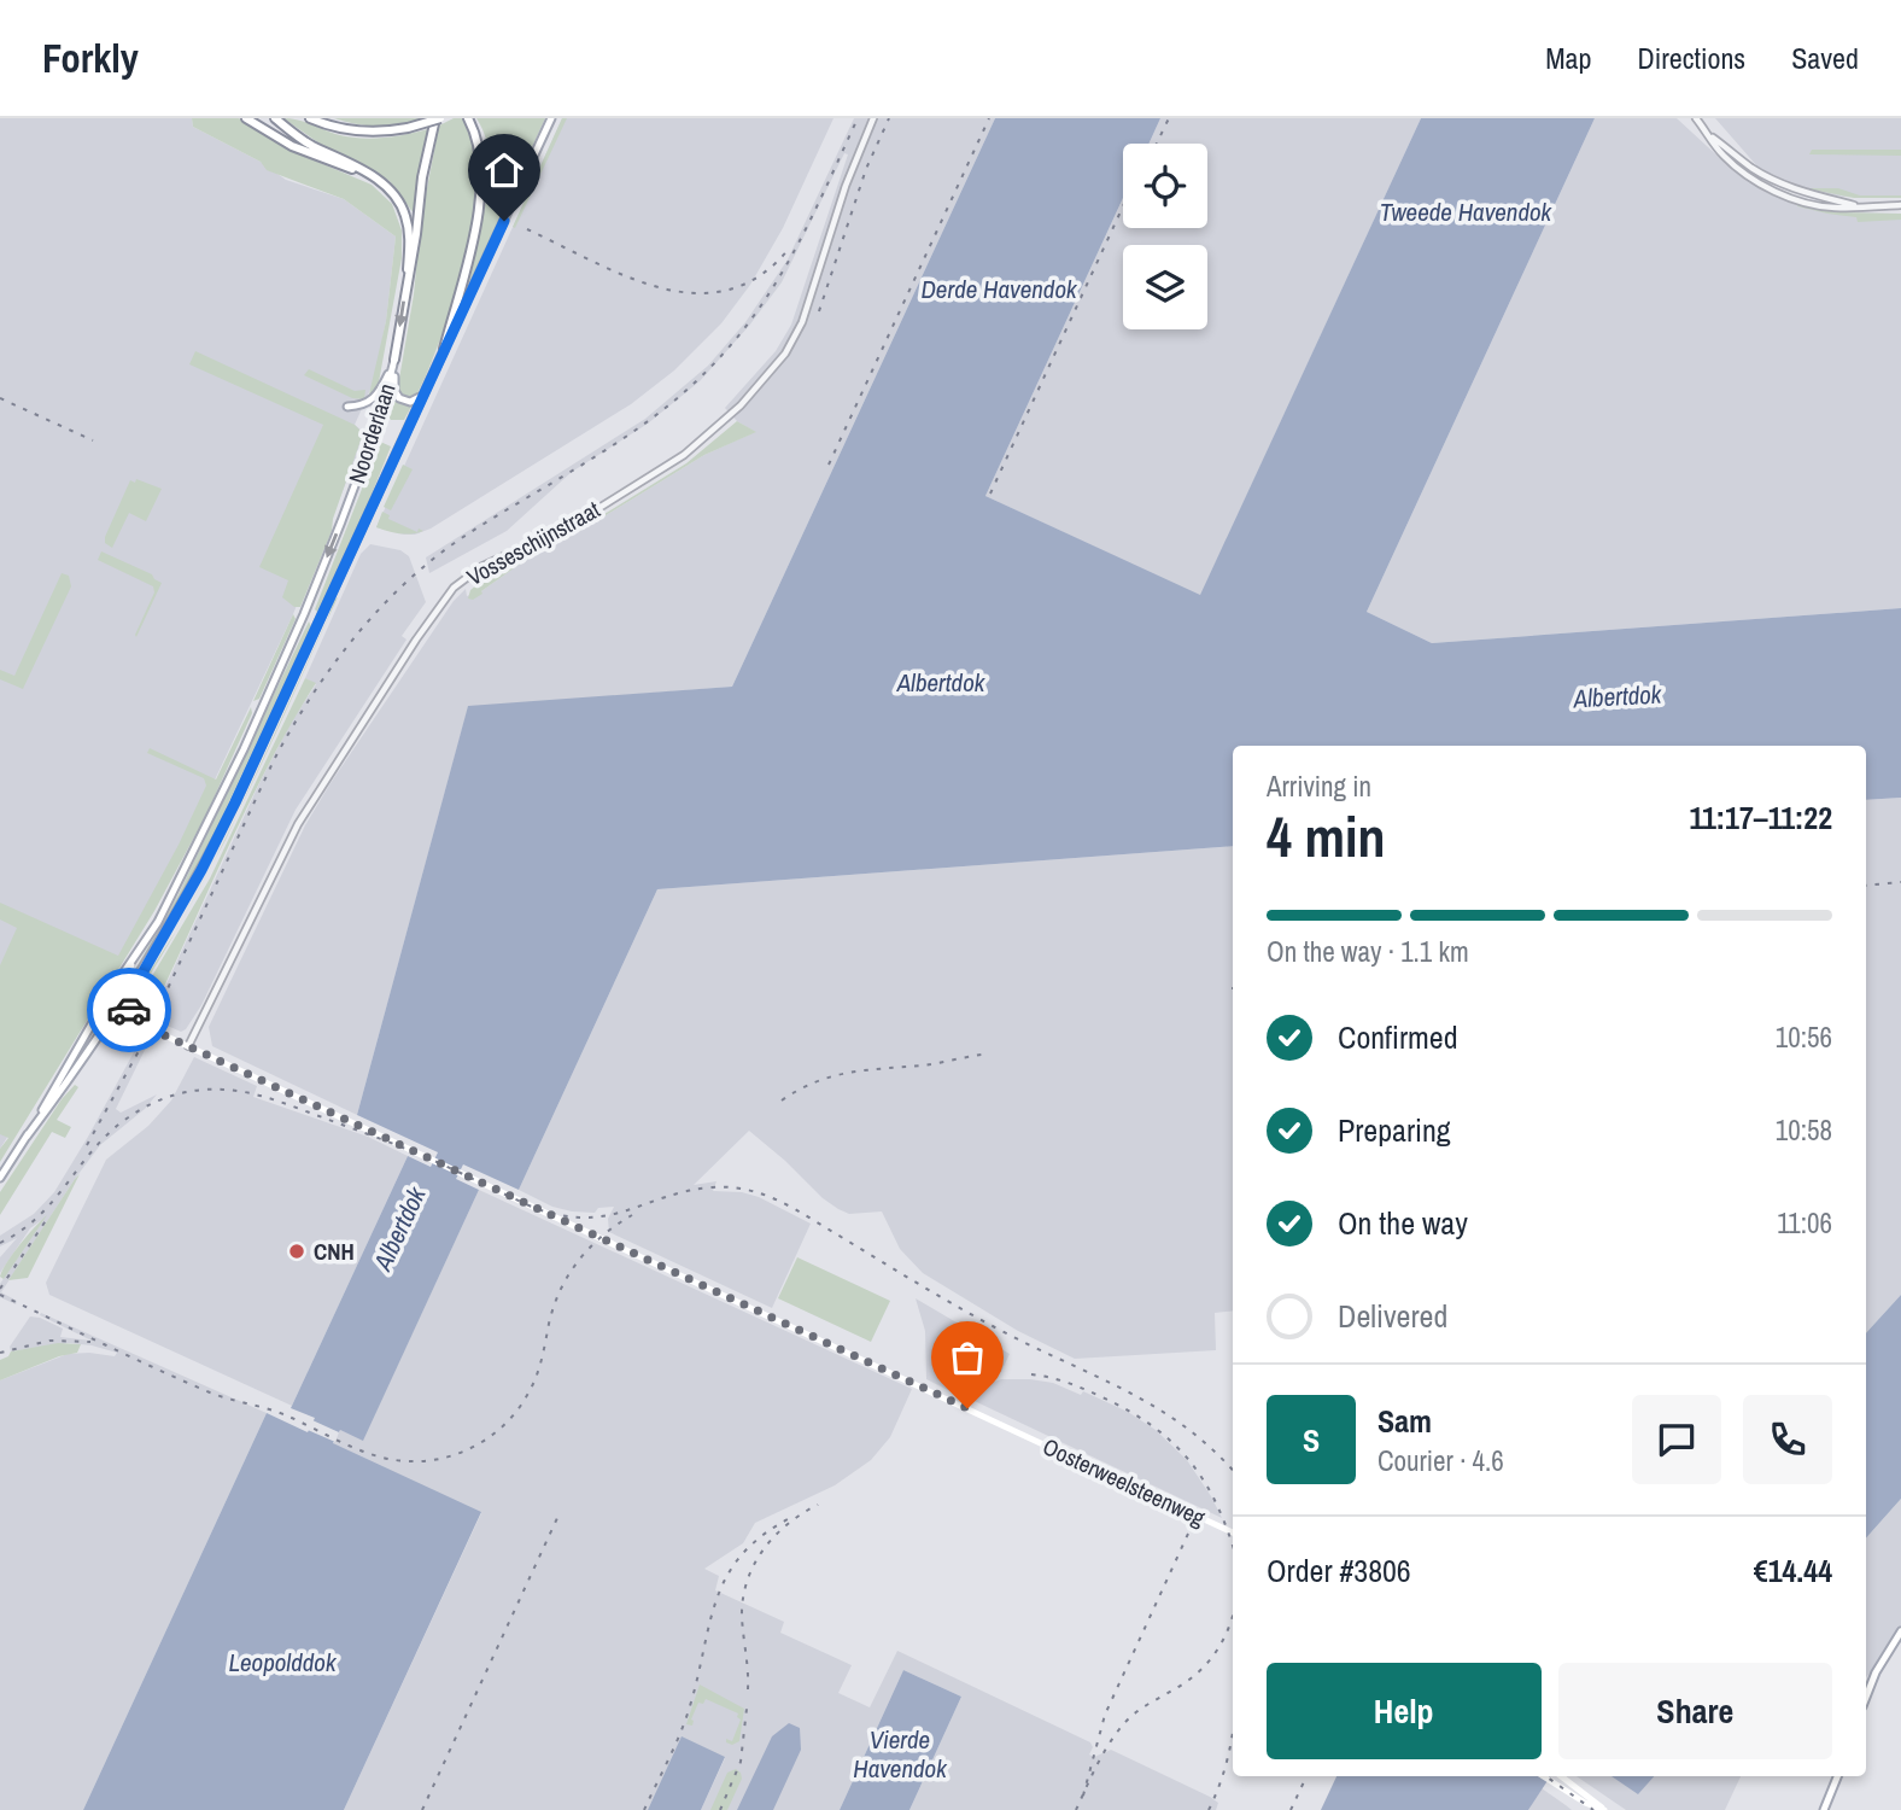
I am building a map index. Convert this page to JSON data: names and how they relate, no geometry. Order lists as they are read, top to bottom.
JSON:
{
  "streets": {
    "highway": ["Noorderlaan"],
    "main road": ["Oosterweelsteenweg"],
    "street": ["Vosseschijnstraat"]
  },
  "crossings": [
    ["Vosseschijnstraat", "Oosterweelsteenweg"]
  ],
  "water": [
    "Tweede Havendok",
    "Derde Havendok",
    "Albertdok",
    "Leopolddok",
    "Vierde Havendok"
  ],
  "places": ["CNH"],
  "page": {
    "header": "Forkly",
    "nav": ["Map", "Directions", "Saved"],
    "heading": ["4 min", "Arriving in", "11:17–11:22"],
    "panel": [
      "Sam",
      "Courier · 4.6",
      "Order #3806",
      "€14.44"
    ],
    "bar": "On the way · 1.1 km",
    "list": [
      ["Confirmed", "10:56"],
      ["Preparing", "10:58"],
      ["On the way", "11:06"],
      "Delivered"
    ],
    "round": "S",
    "buttons": ["Help", "Share"]
  }
}
